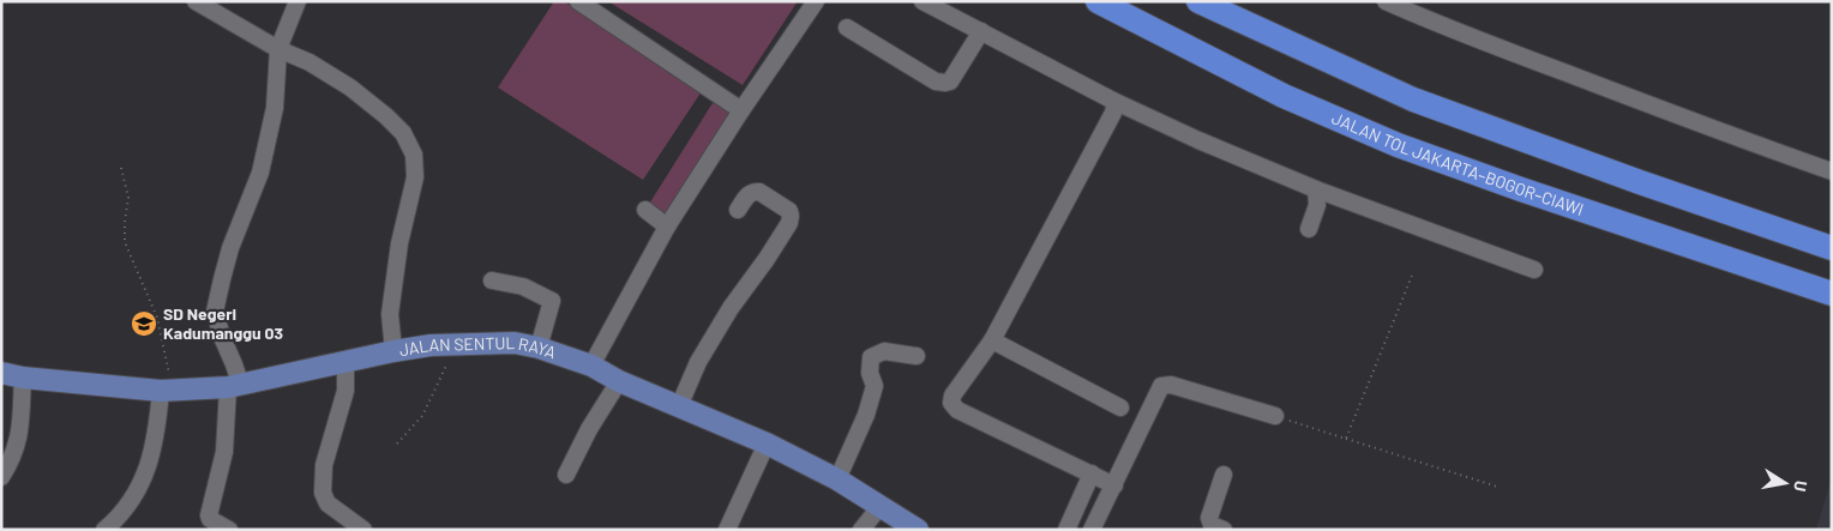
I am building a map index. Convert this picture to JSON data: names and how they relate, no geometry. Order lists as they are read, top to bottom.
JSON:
{
  "streets": {
    "highway": ["JALAN TOL JAKARTA–BOGOR–CIAWI"],
    "main road": ["JALAN SENTUL RAYA"]
  },
  "places": {
    "school or university": ["SD Negeri Kadumanggu 03"]
  },
  "north": "right"
}
